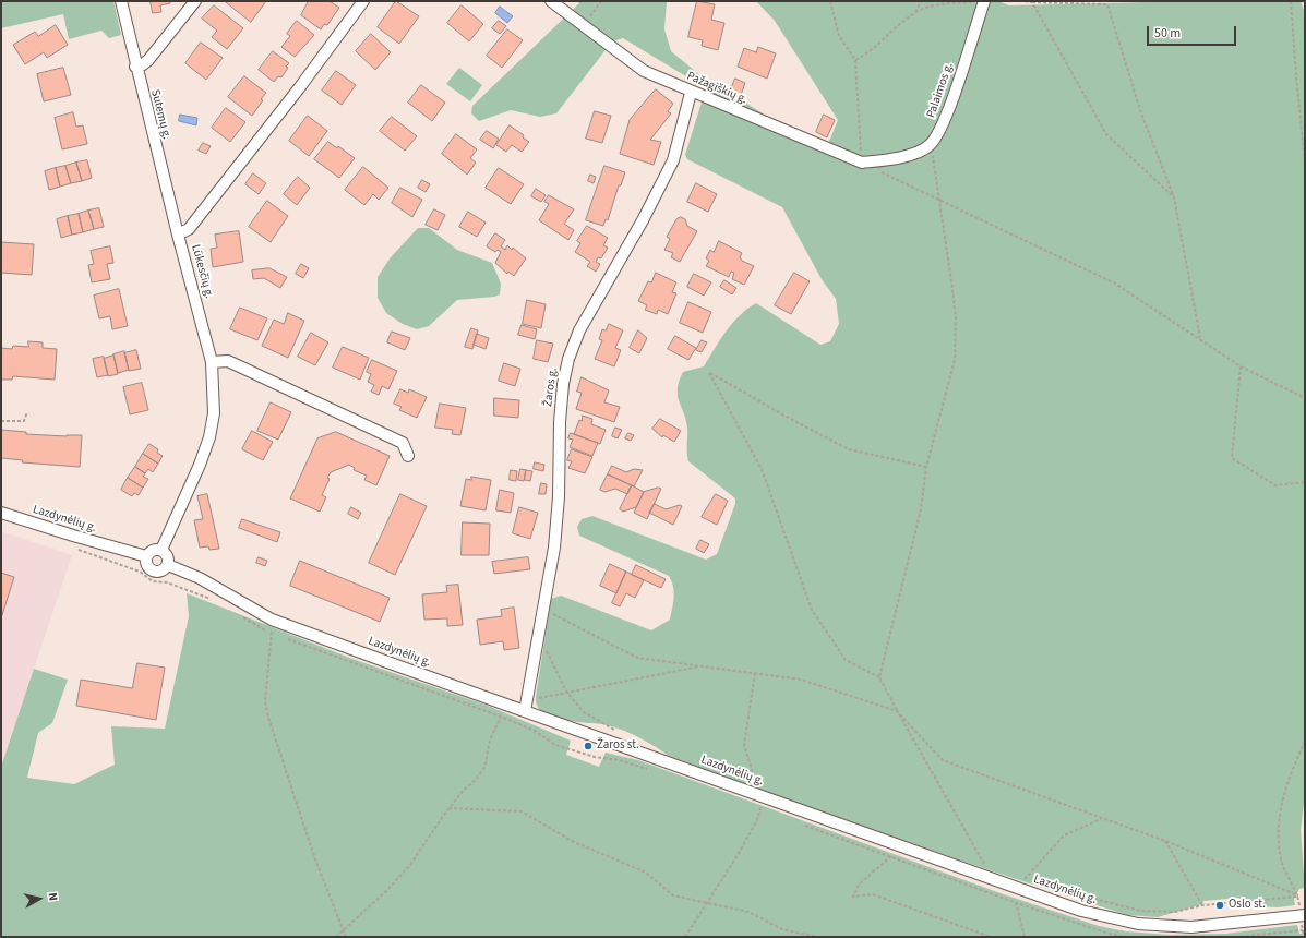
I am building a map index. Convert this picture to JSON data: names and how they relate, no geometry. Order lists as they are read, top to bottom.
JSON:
{
  "streets": {
    "street": [
      "Pažagiškių g.",
      "Palaimos g.",
      "Sutemų g.",
      "Lūkesčių g.",
      "Žaros g.",
      "Lazdynėlių g."
    ]
  },
  "crossings": [
    ["Pažagiškių g.", "Palaimos g."],
    ["Pažagiškių g.", "Žaros g."],
    ["Sutemų g.", "Lūkesčių g."],
    ["Lūkesčių g.", "Lazdynėlių g."],
    ["Žaros g.", "Lazdynėlių g."]
  ],
  "places": ["Žaros st.", "Oslo st."],
  "scale_bar": "50 m",
  "north": "right"
}
